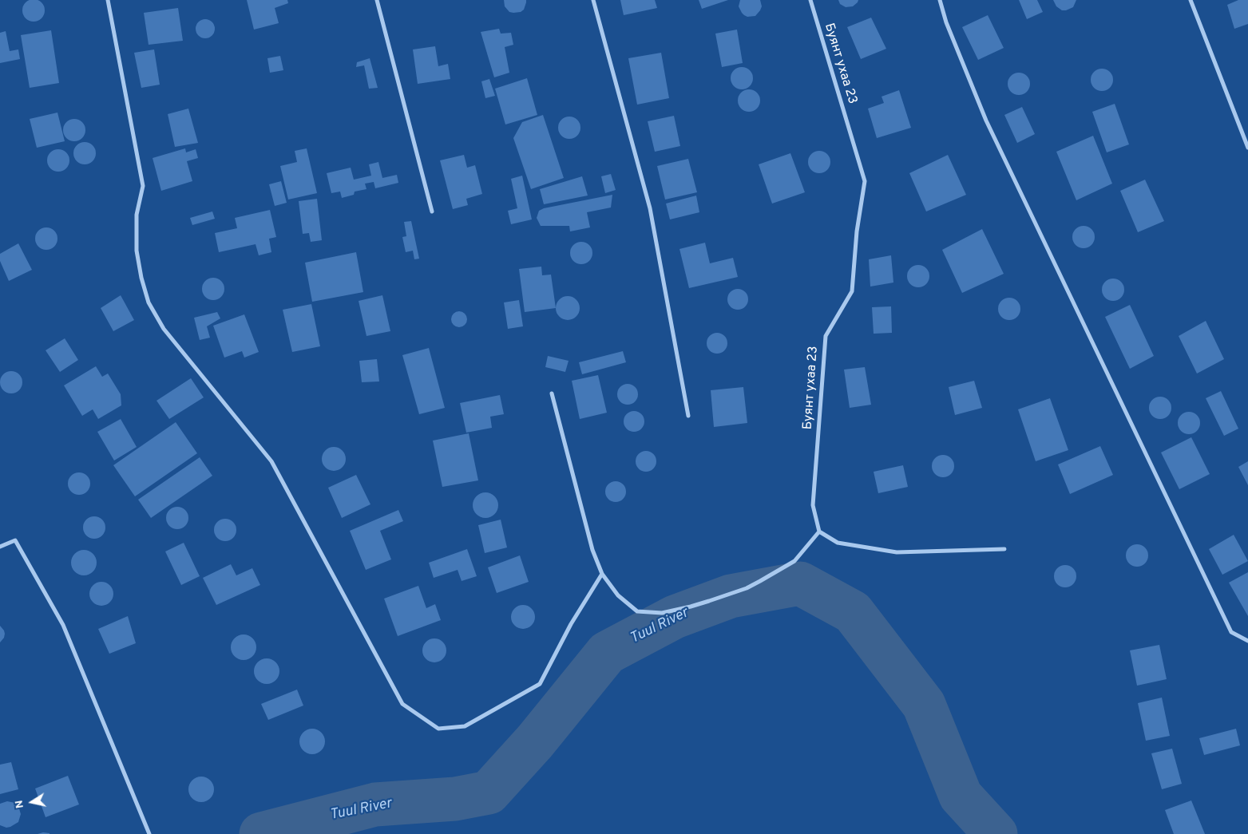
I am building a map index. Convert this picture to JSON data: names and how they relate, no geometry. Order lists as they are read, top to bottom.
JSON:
{
  "streets": {
    "street": ["Буянт ухаа 23"]
  },
  "water": ["Tuul River"],
  "north": "left"
}
